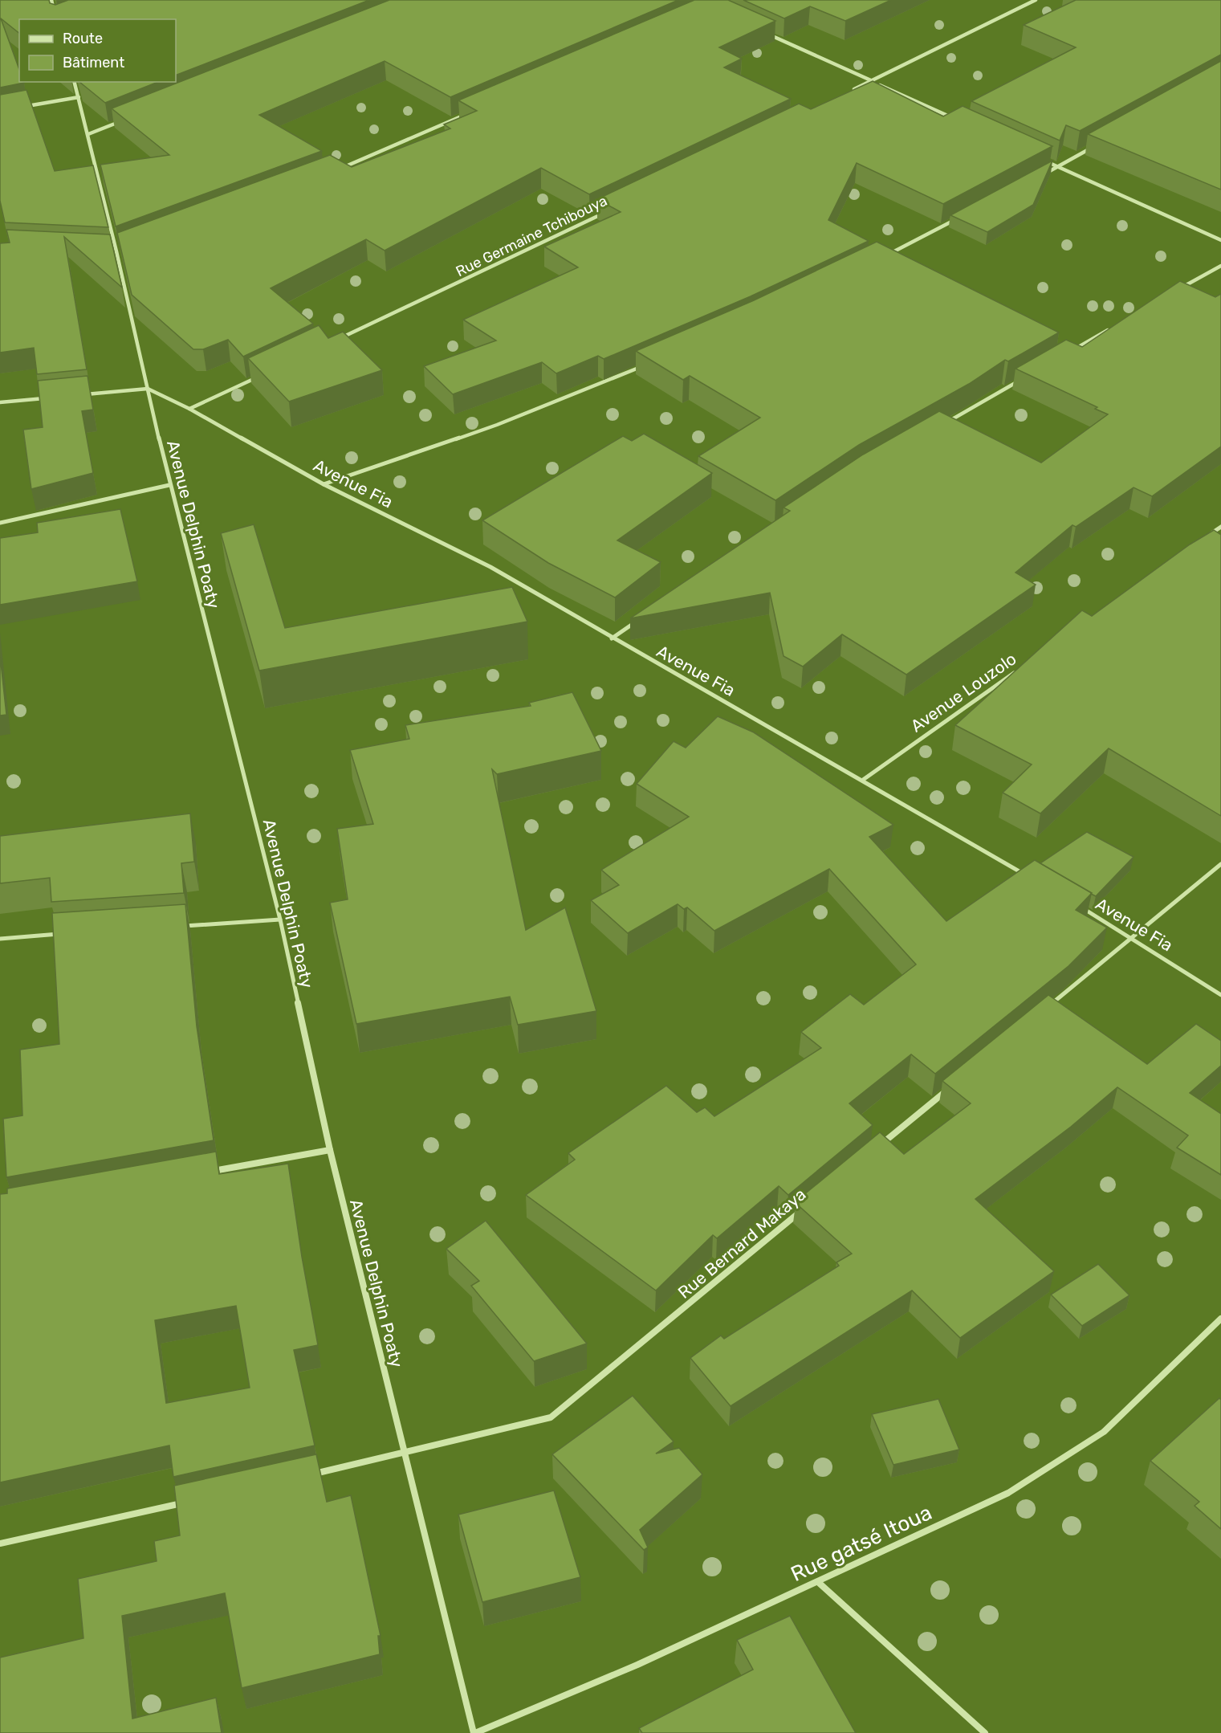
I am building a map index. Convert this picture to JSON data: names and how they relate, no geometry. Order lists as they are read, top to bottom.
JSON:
{
  "streets": {
    "street": [
      "Rue Germaine Tchibouya",
      "Avenue Fia",
      "Avenue Delphin Poaty",
      "Avenue Louzolo",
      "Rue Bernard Makaya",
      "Rue gatsé Itoua"
    ]
  },
  "crossings": [
    ["Avenue Fia", "Avenue Delphin Poaty"],
    ["Avenue Fia", "Avenue Louzolo"],
    ["Avenue Delphin Poaty", "Rue Bernard Makaya"],
    ["Avenue Delphin Poaty", "Rue gatsé Itoua"]
  ],
  "legend": ["Route", "Bâtiment"]
}
